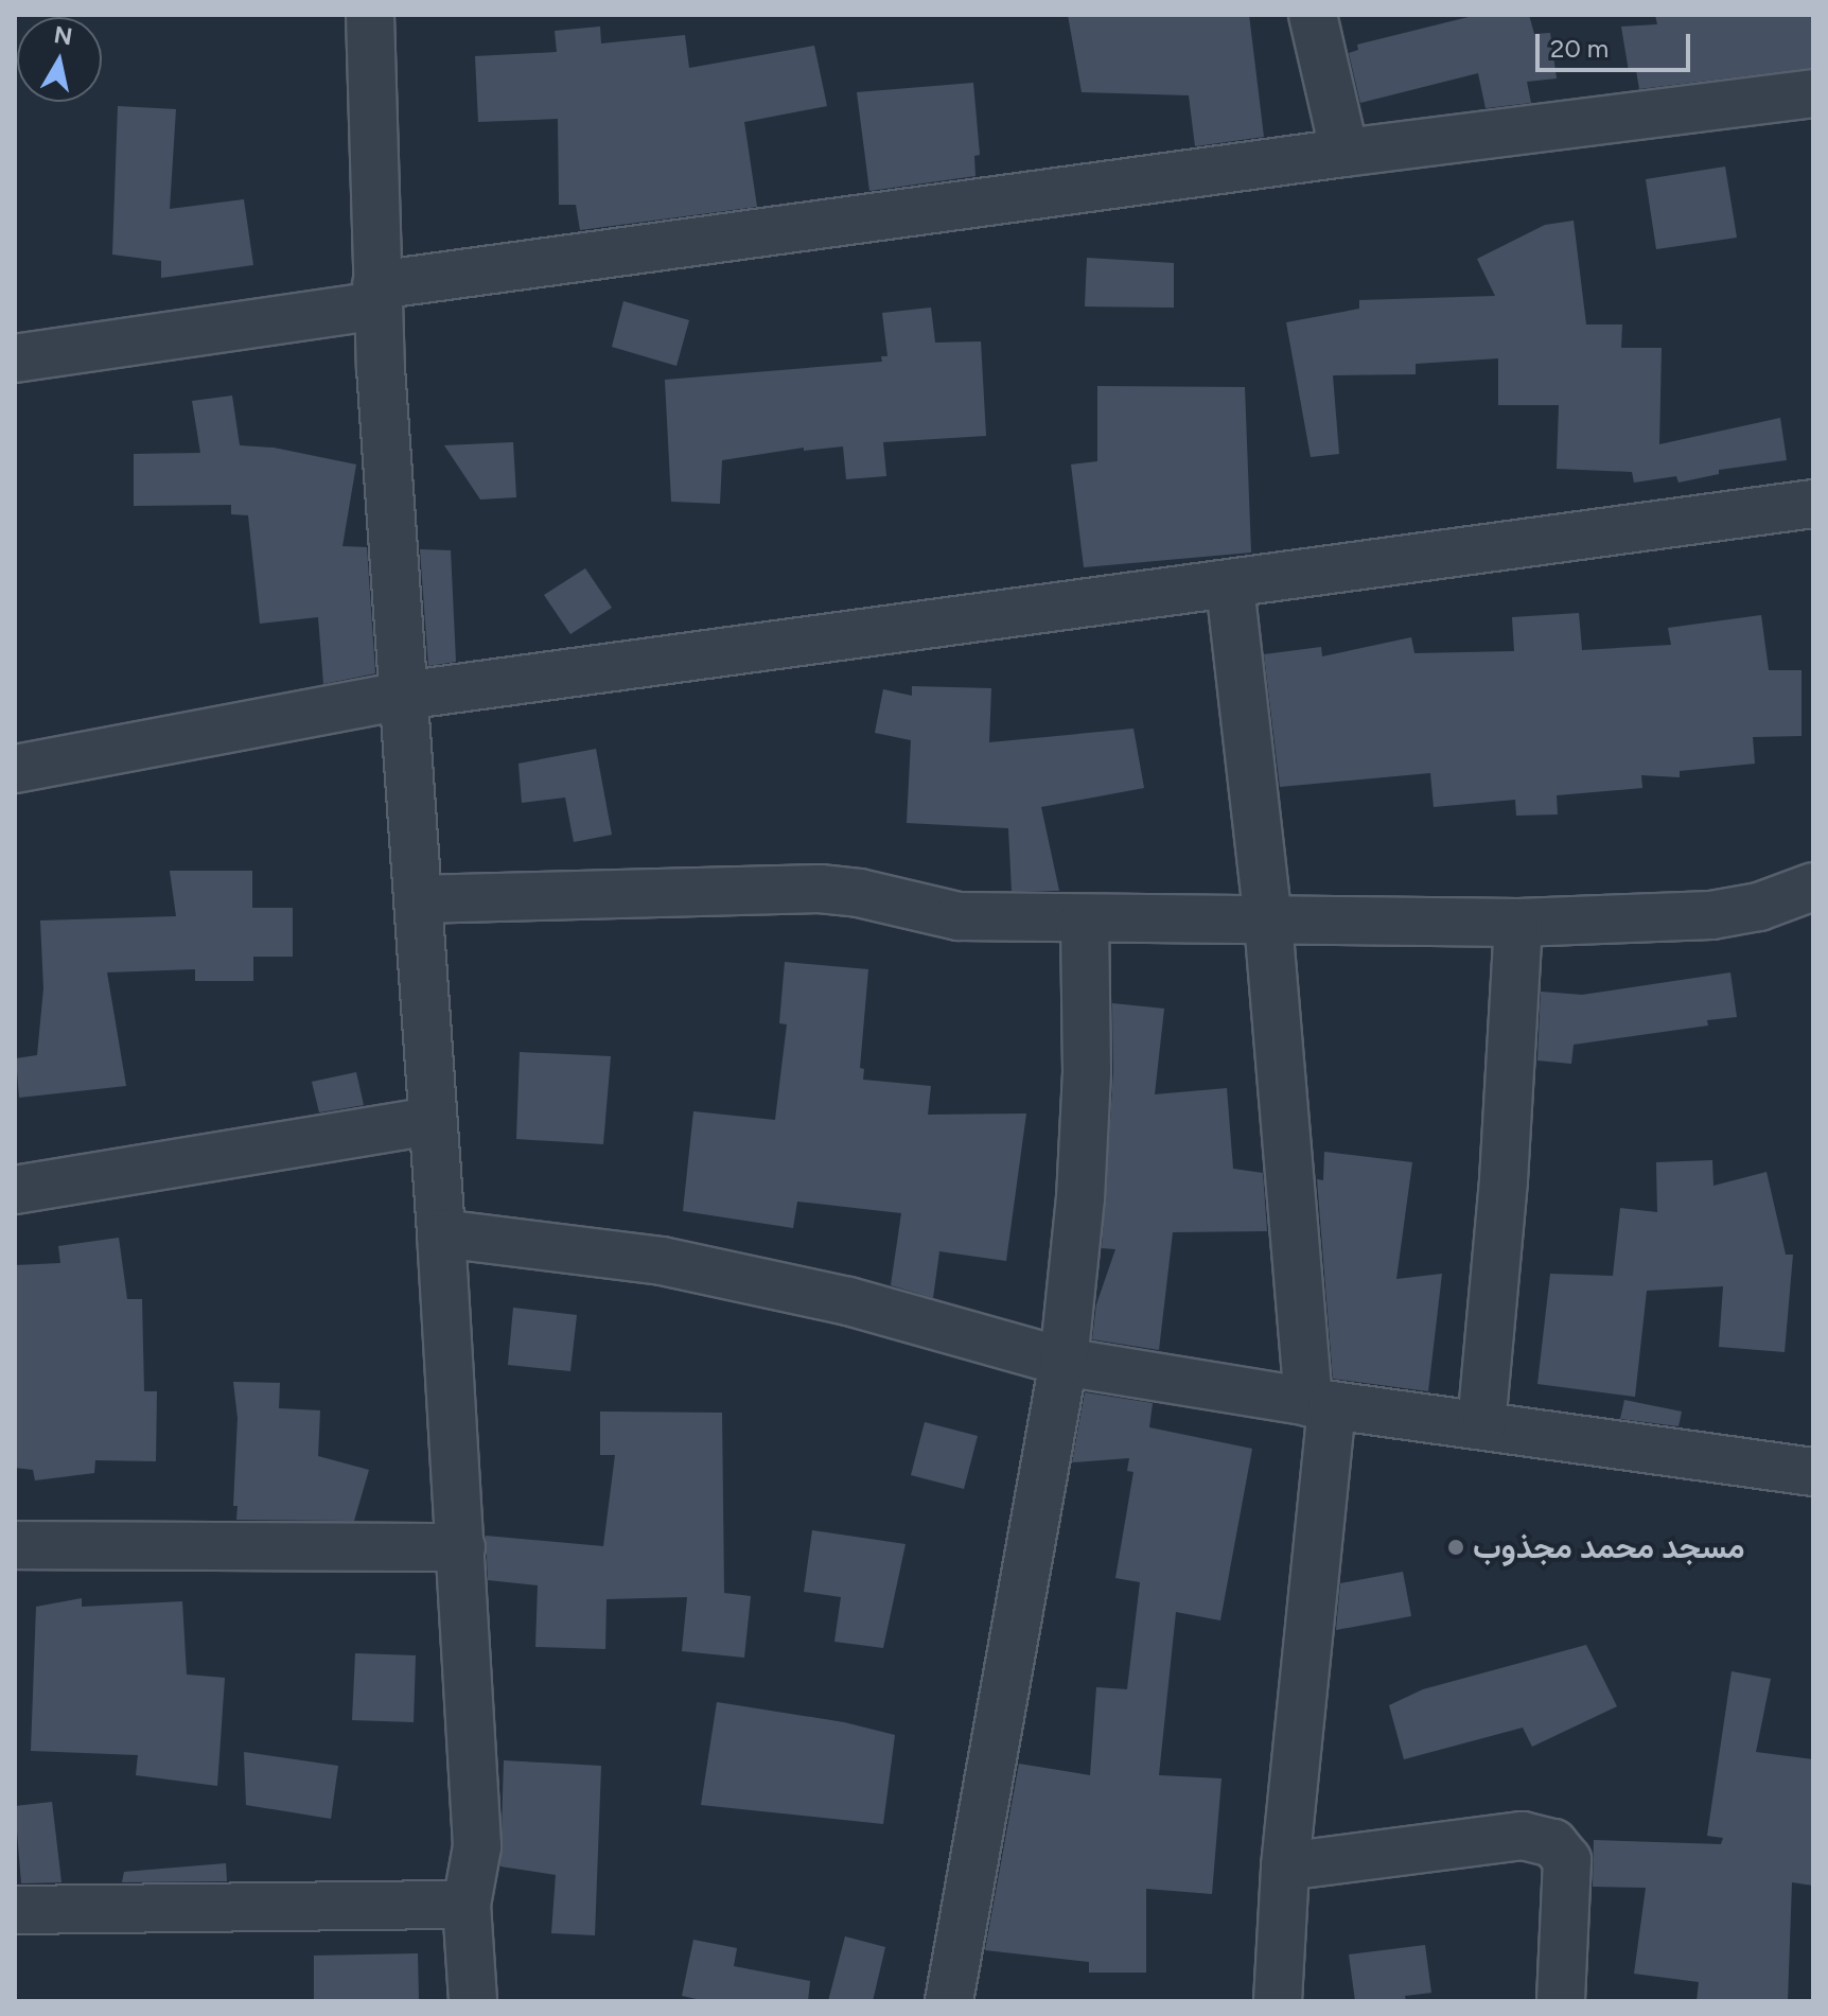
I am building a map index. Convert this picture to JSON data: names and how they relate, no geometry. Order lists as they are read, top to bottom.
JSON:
{
  "places": ["مسجد محمد مجذوب"],
  "scale_bar": "20 m",
  "north": "top"
}
